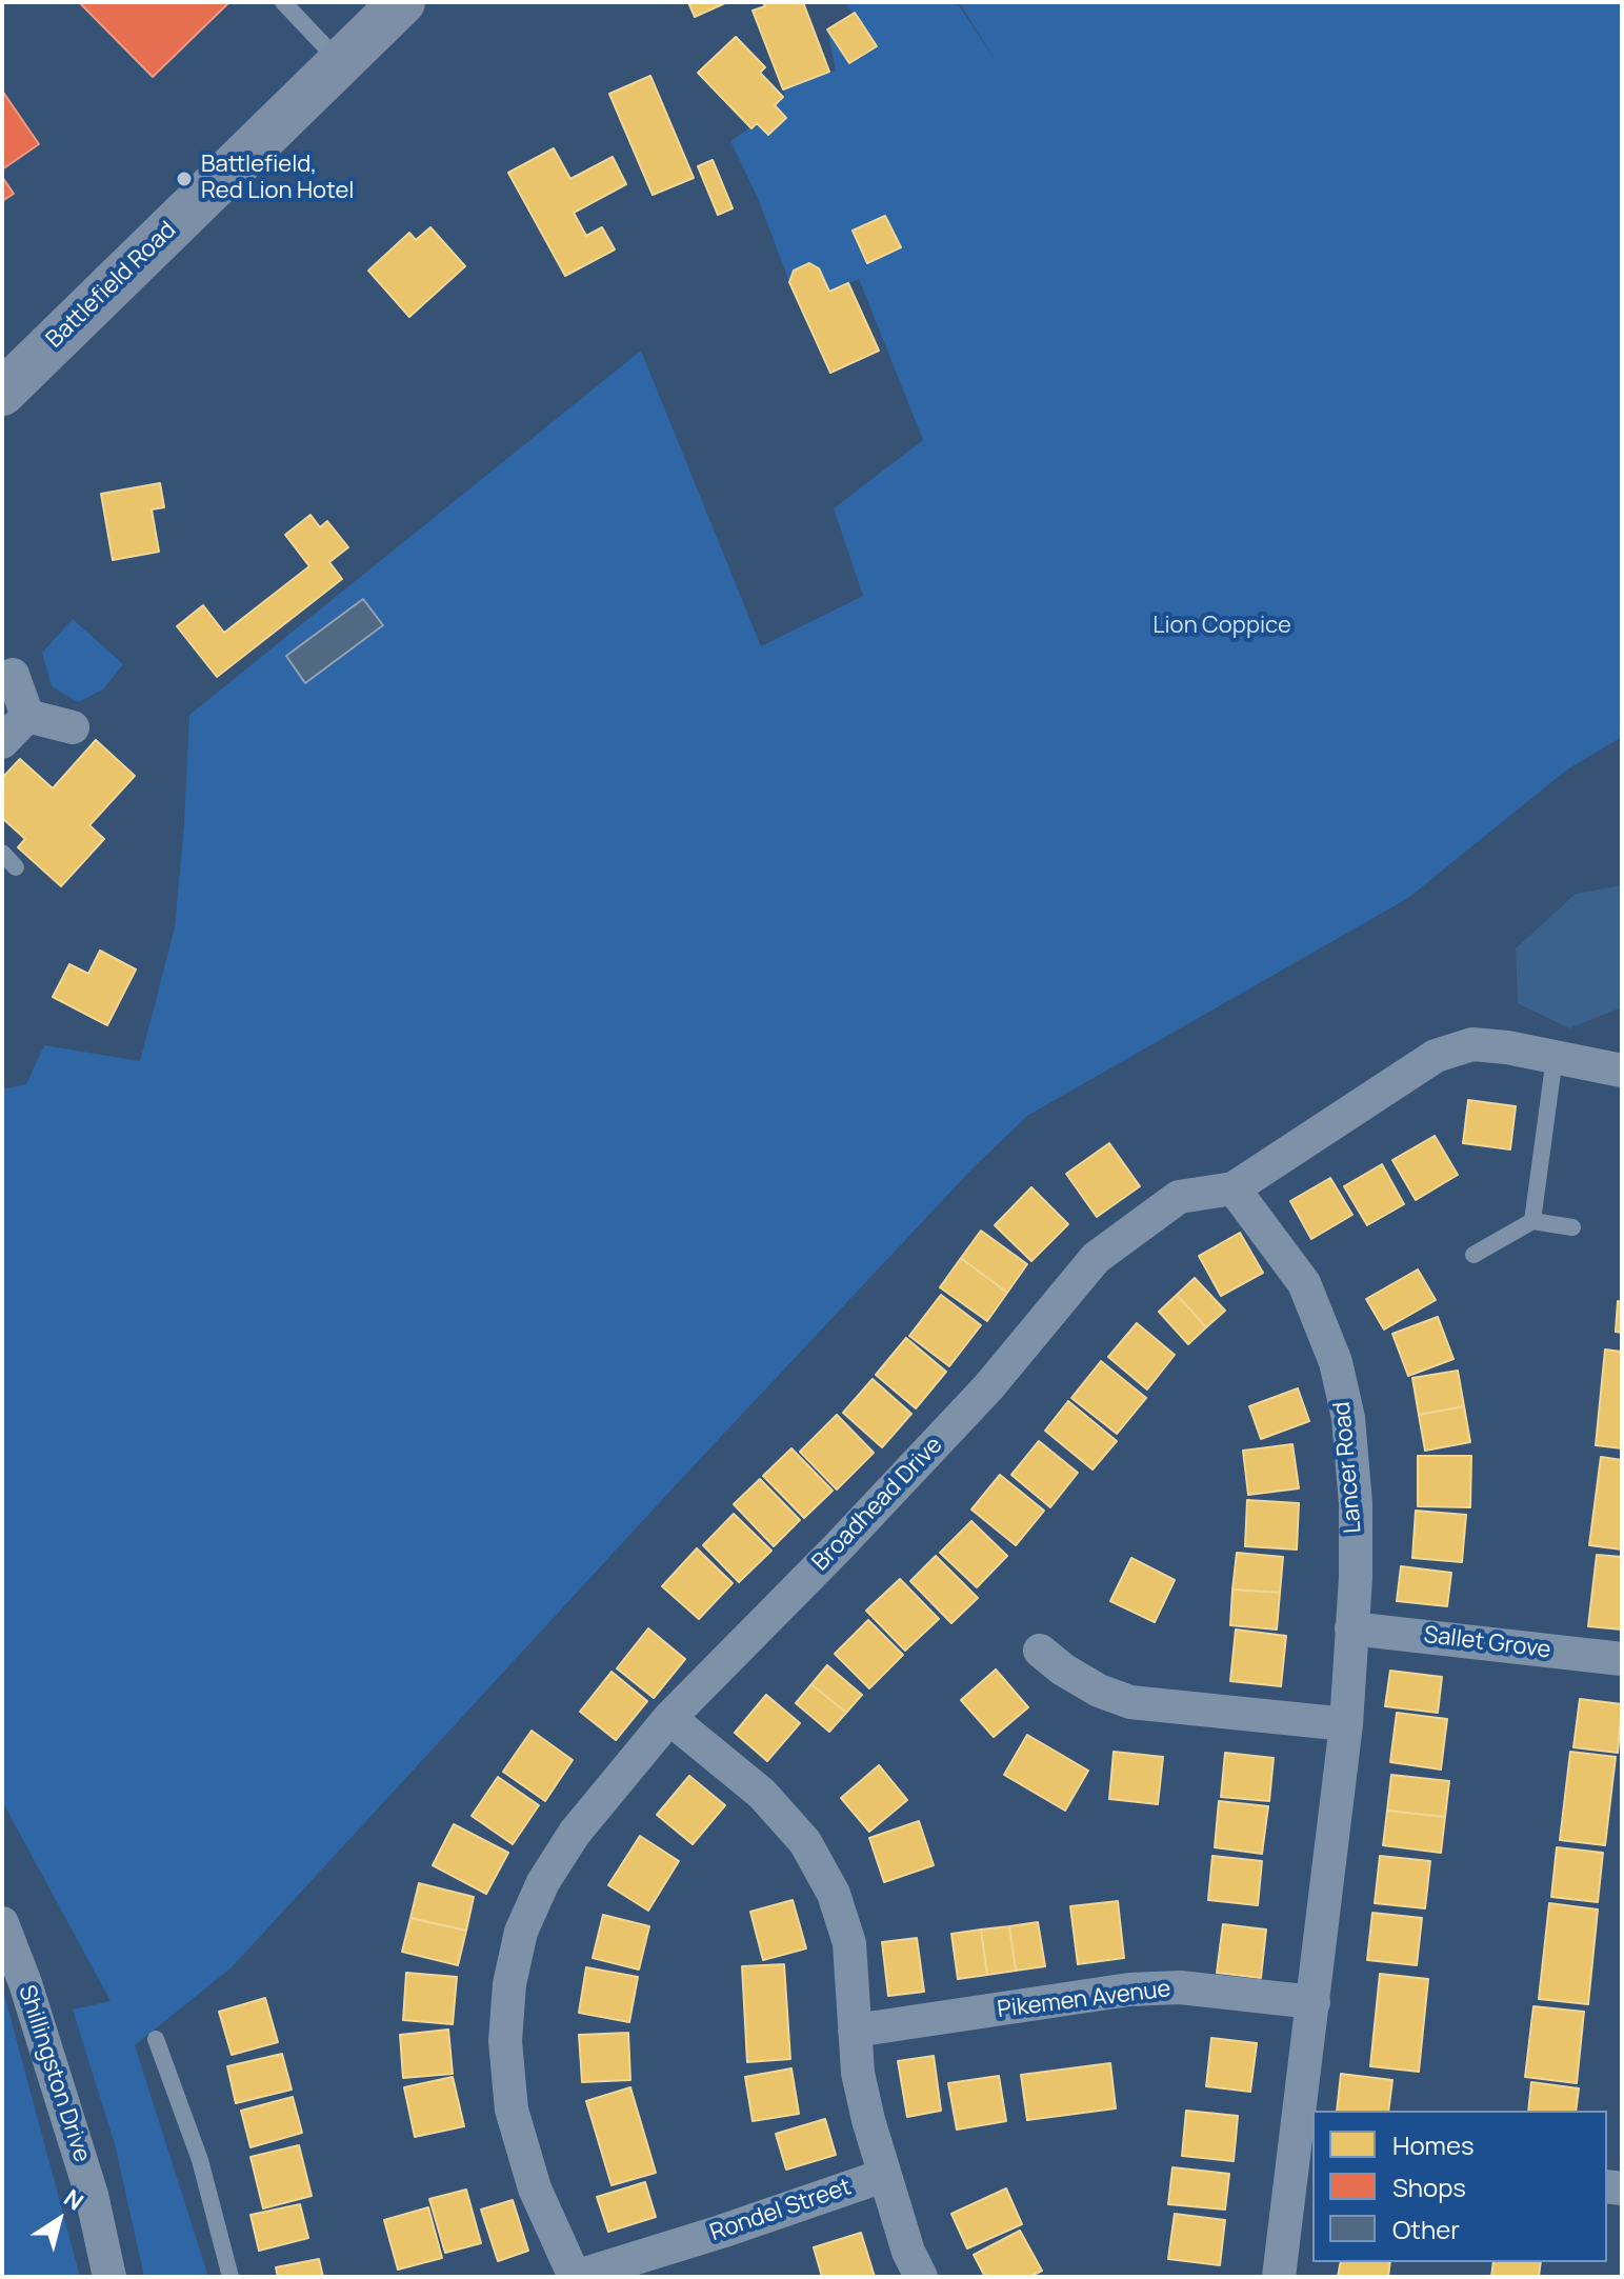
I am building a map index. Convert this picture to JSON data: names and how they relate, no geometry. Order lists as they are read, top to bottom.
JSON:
{
  "streets": {
    "main road": ["Battlefield Road"],
    "street": [
      "Lancer Road",
      "Broadhead Drive",
      "Sallet Grove",
      "Pikemen Avenue",
      "Shillingston Drive",
      "Rondel Street"
    ]
  },
  "crossings": [
    ["Lancer Road", "Broadhead Drive"],
    ["Lancer Road", "Sallet Grove"],
    ["Lancer Road", "Pikemen Avenue"],
    ["Broadhead Drive", "Rondel Street"]
  ],
  "parks": ["Lion Coppice"],
  "places": ["Battlefield, Red Lion Hotel"],
  "legend": ["Homes", "Shops", "Other"],
  "north": "top right"
}
